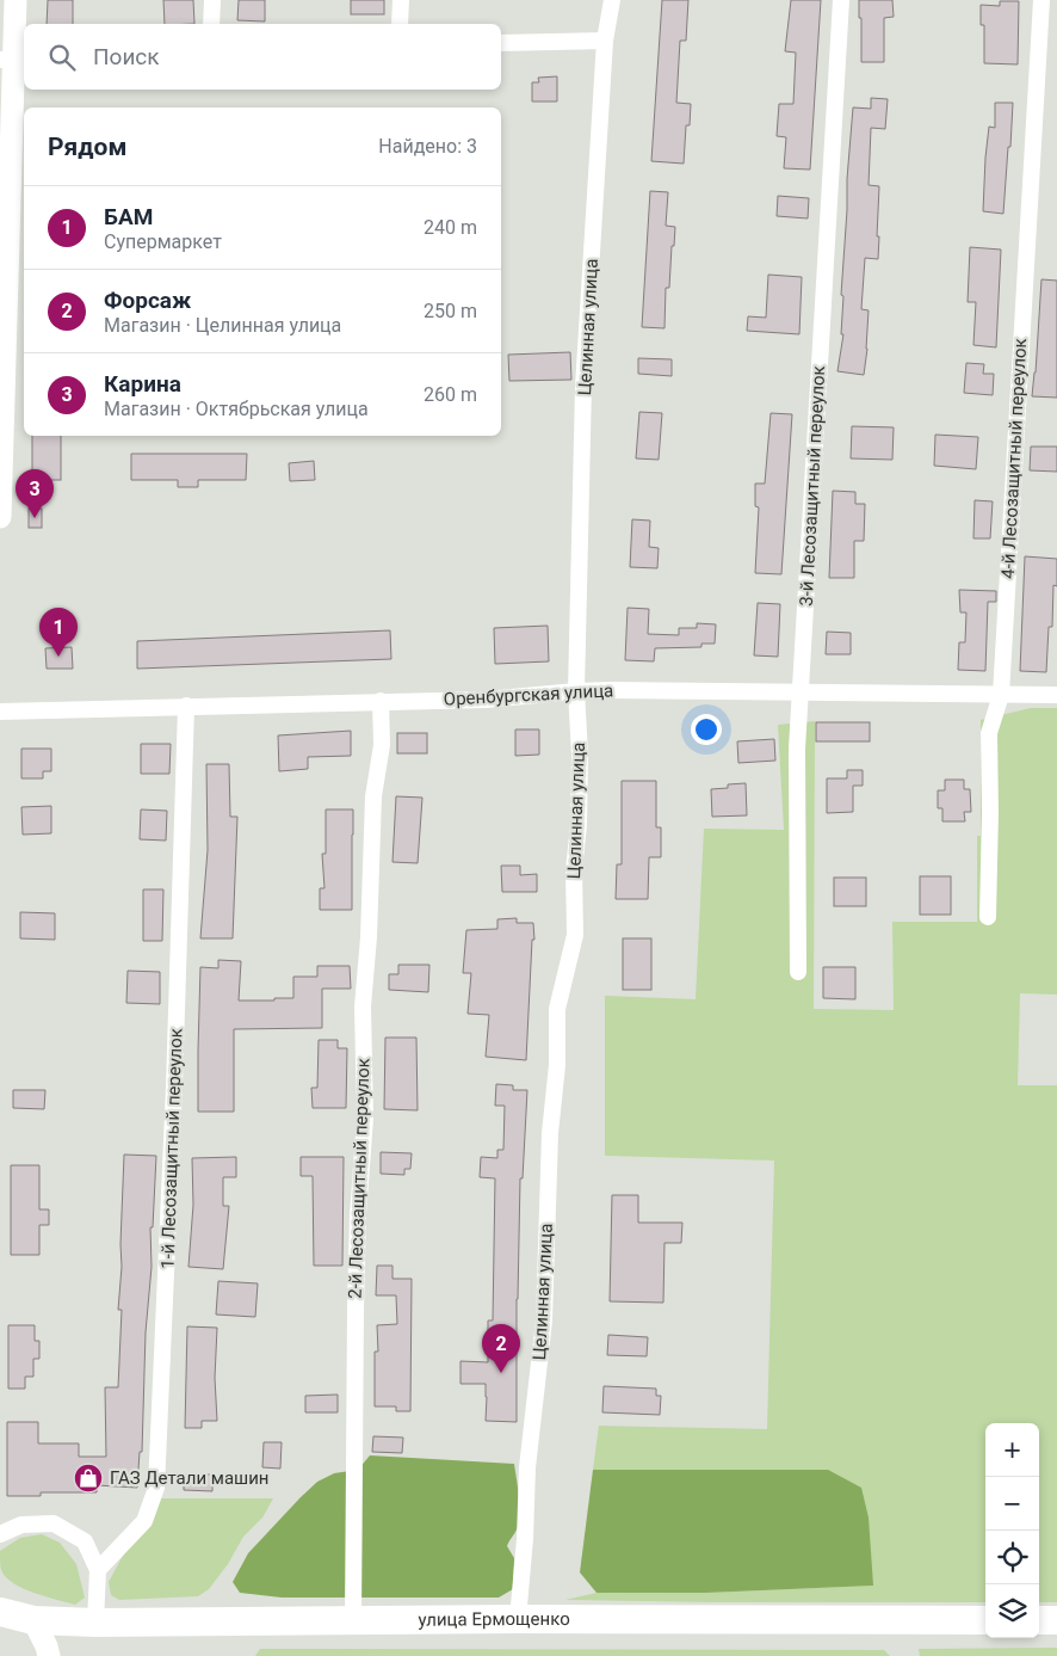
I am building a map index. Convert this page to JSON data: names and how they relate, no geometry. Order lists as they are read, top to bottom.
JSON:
{
  "streets": {
    "highway": ["улица Ермощенко"],
    "street": [
      "Целинная улица",
      "4-й Лесозащитный переулок",
      "3-й Лесозащитный переулок",
      "Оренбургская улица",
      "1-й Лесозащитный переулок",
      "2-й Лесозащитный переулок"
    ]
  },
  "crossings": [
    ["Целинная улица", "Оренбургская улица"],
    ["Целинная улица", "улица Ермощенко"],
    ["4-й Лесозащитный переулок", "Оренбургская улица"],
    ["3-й Лесозащитный переулок", "Оренбургская улица"],
    ["Оренбургская улица", "1-й Лесозащитный переулок"],
    ["Оренбургская улица", "2-й Лесозащитный переулок"],
    ["2-й Лесозащитный переулок", "улица Ермощенко"]
  ],
  "places": {
    "shop": ["ГАЗ Детали машин"]
  },
  "page": {
    "search": "Поиск",
    "heading": ["Рядом", "Найдено: 3"],
    "list": [
      {
        "mark": "1",
        "name": "БАМ",
        "note": "Супермаркет",
        "value": "240 m"
      },
      {
        "mark": "2",
        "name": "Форсаж",
        "note": "Магазин · Целинная улица",
        "value": "250 m"
      },
      {
        "mark": "3",
        "name": "Карина",
        "note": "Магазин · Октябрьская улица",
        "value": "260 m"
      }
    ],
    "pins": ["3", "1", "2"],
    "map_buttons": ["+", "−"]
  }
}
